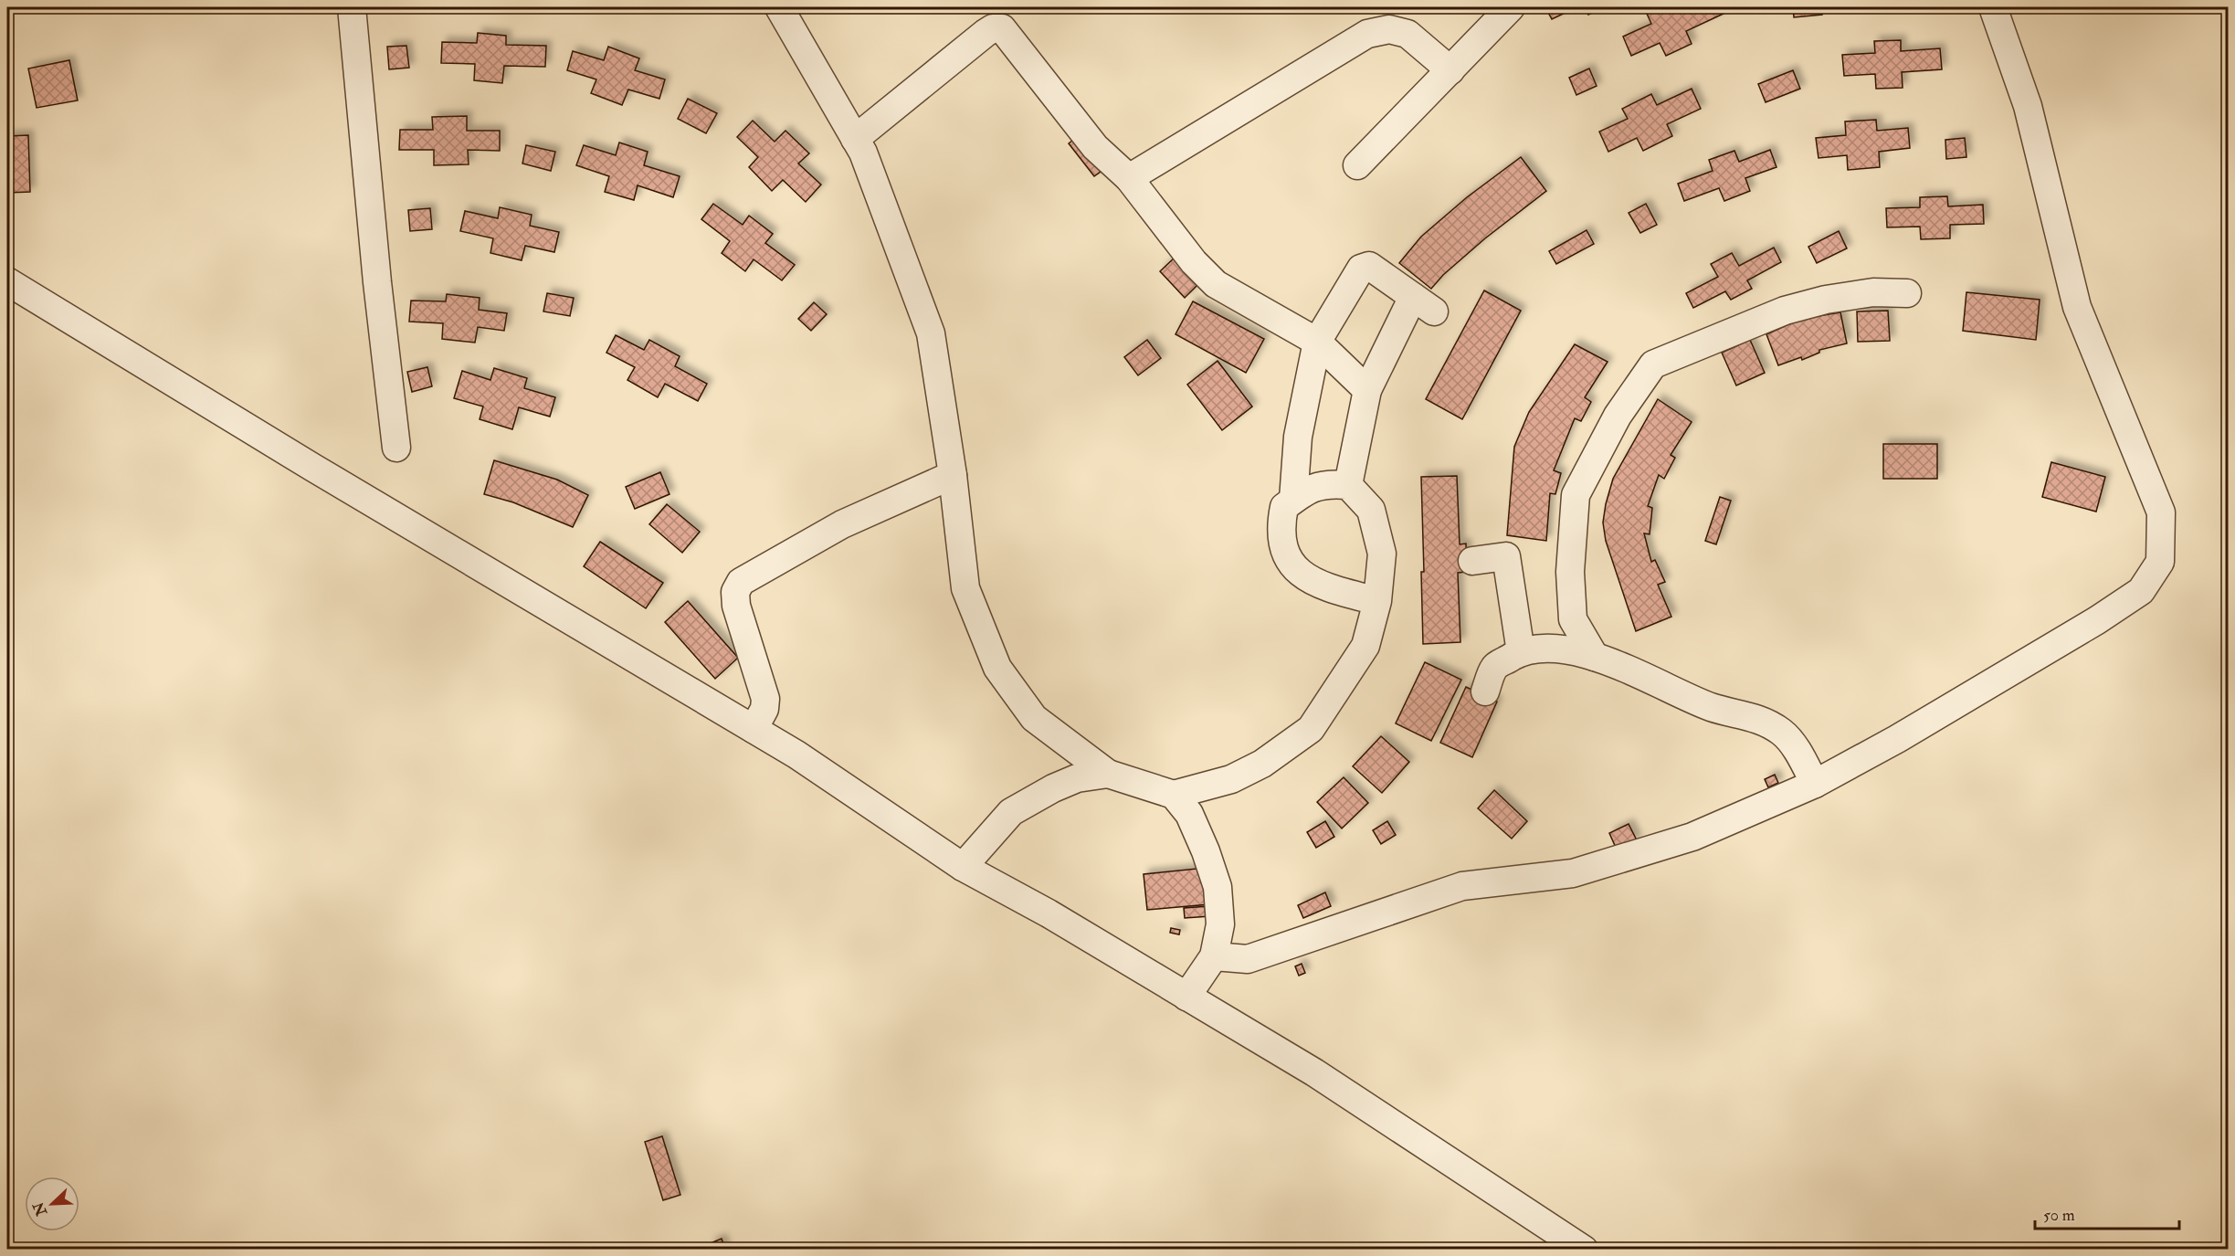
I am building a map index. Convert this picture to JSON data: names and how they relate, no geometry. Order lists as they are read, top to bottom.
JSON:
{
  "scale_bar": "50 m",
  "north": "bottom left"
}
